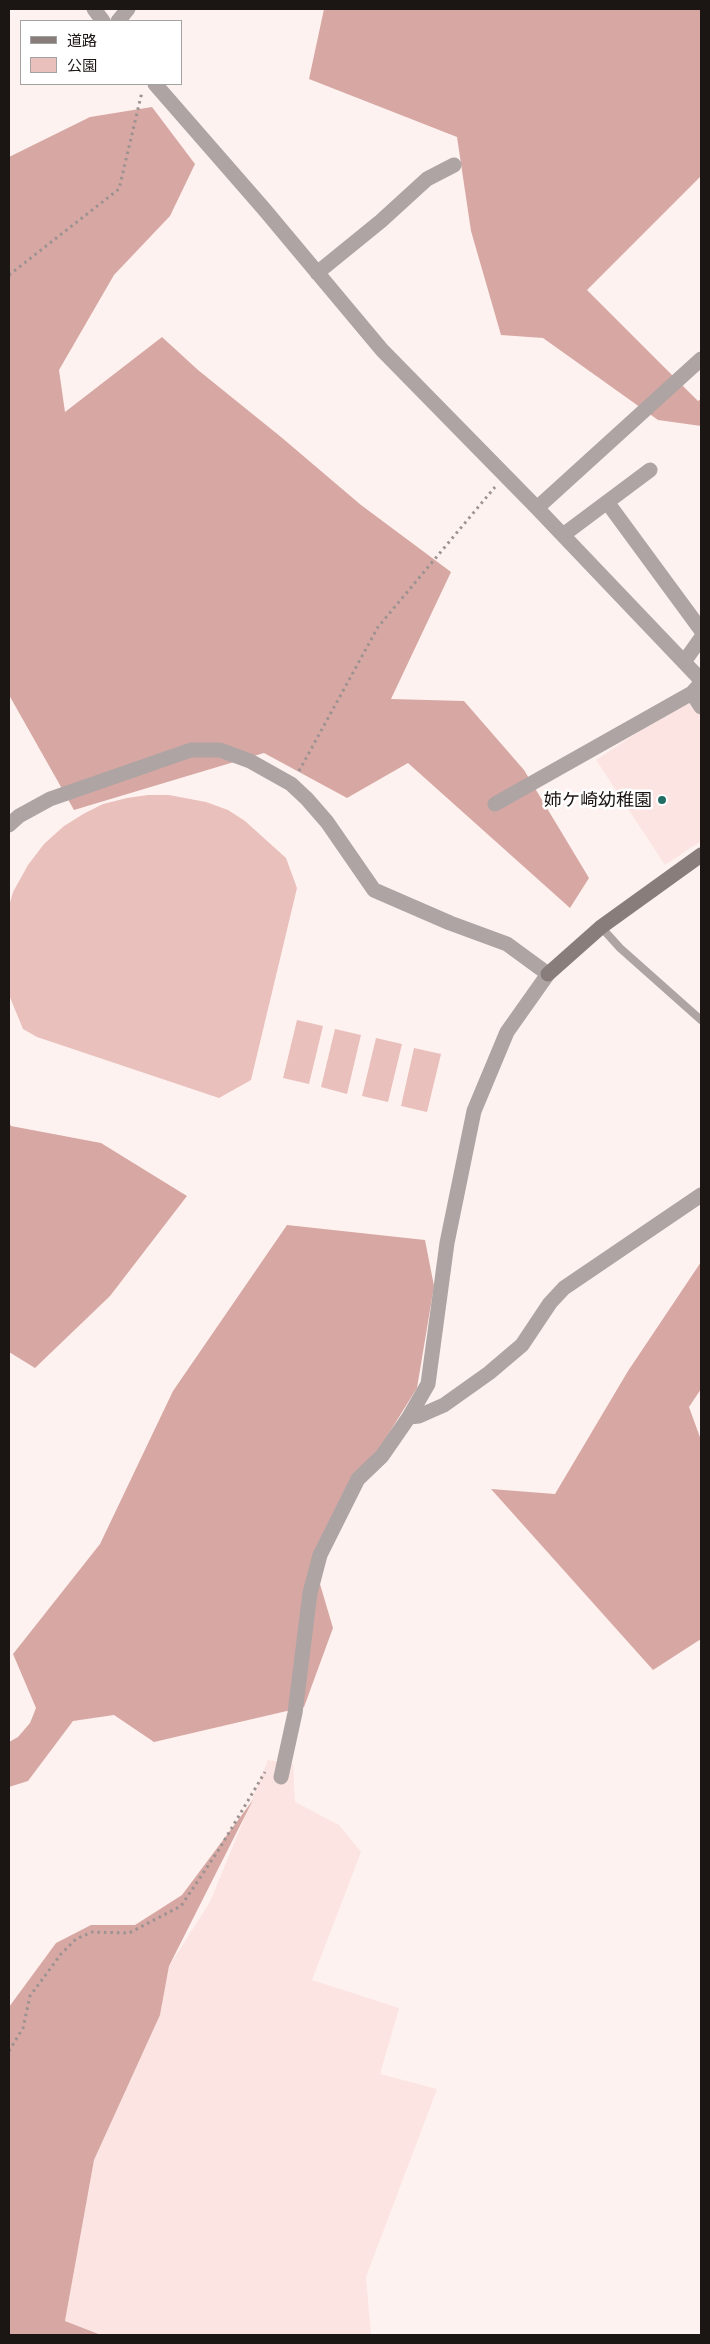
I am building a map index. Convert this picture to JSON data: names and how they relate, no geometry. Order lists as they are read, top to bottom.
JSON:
{
  "places": ["姉ケ崎幼稚園"],
  "legend": ["道路", "公園"]
}
